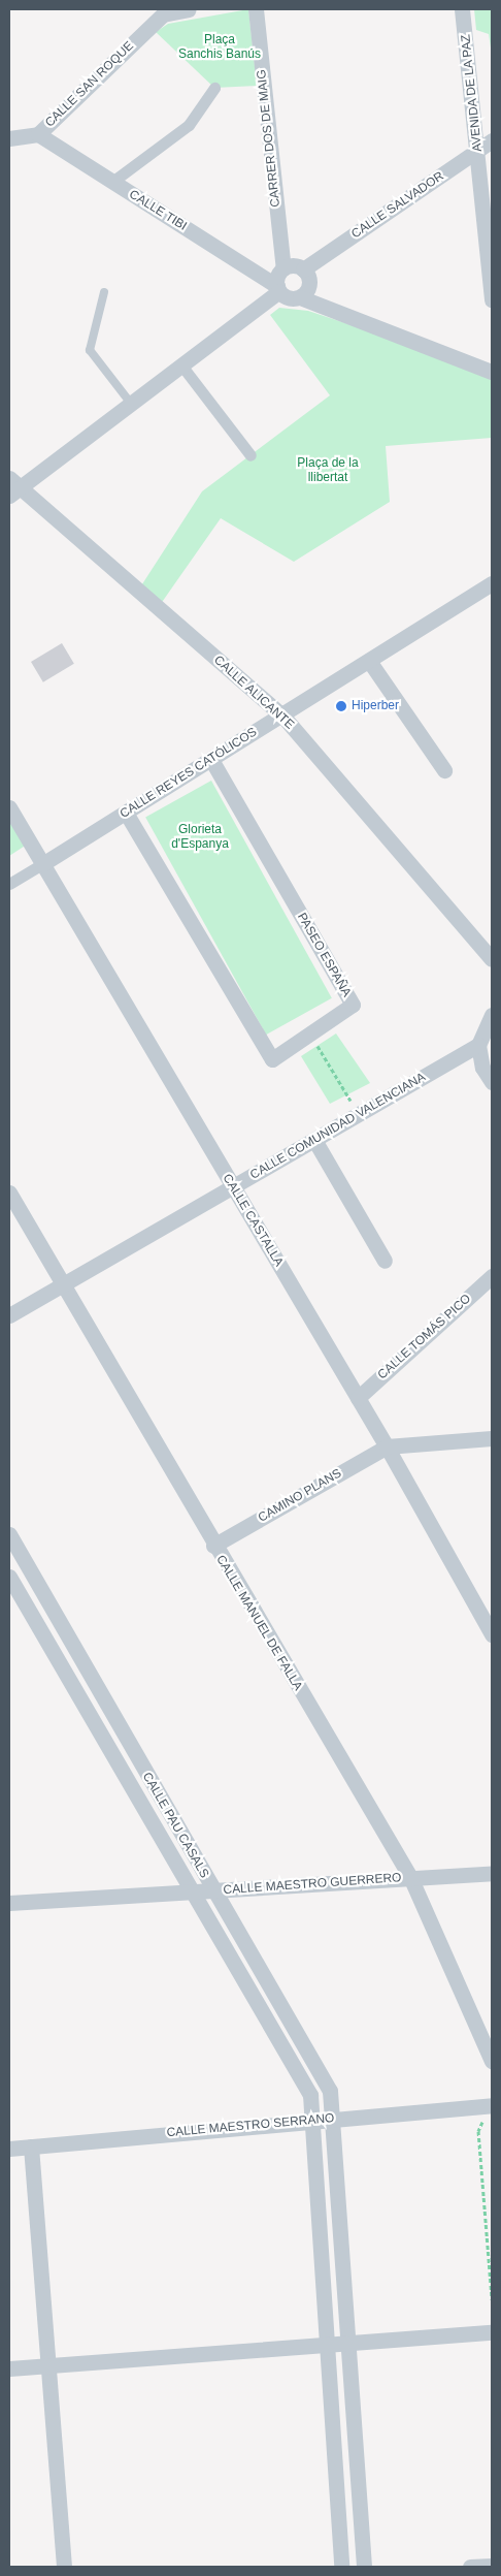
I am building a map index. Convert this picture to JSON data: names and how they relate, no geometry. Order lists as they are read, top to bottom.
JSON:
{
  "streets": {
    "street": [
      "CALLE SAN ROQUE",
      "AVENIDA DE LA PAZ",
      "CARRER DOS DE MAIG",
      "CALLE SALVADOR",
      "CALLE TIBI",
      "CALLE ALICANTE",
      "CALLE REYES CATÓLICOS",
      "PASEO ESPAÑA",
      "CALLE COMUNIDAD VALENCIANA",
      "CALLE CASTALLA",
      "CALLE TOMÁS PICO",
      "CAMINO PLANS",
      "CALLE MANUEL DE FALLA",
      "CALLE PAU CASALS",
      "CALLE MAESTRO GUERRERO",
      "CALLE MAESTRO SERRANO"
    ]
  },
  "crossings": [
    ["CALLE SAN ROQUE", "CALLE TIBI"],
    ["AVENIDA DE LA PAZ", "CALLE SALVADOR"],
    ["CARRER DOS DE MAIG", "CALLE SALVADOR"],
    ["CARRER DOS DE MAIG", "CALLE TIBI"],
    ["CALLE SALVADOR", "CALLE TIBI"],
    ["CALLE ALICANTE", "CALLE REYES CATÓLICOS"],
    ["CALLE REYES CATÓLICOS", "PASEO ESPAÑA"],
    ["CALLE REYES CATÓLICOS", "CALLE CASTALLA"],
    ["CALLE COMUNIDAD VALENCIANA", "CALLE CASTALLA"],
    ["CALLE COMUNIDAD VALENCIANA", "CALLE MANUEL DE FALLA"],
    ["CALLE CASTALLA", "CALLE TOMÁS PICO"],
    ["CALLE CASTALLA", "CAMINO PLANS"],
    ["CAMINO PLANS", "CALLE MANUEL DE FALLA"],
    ["CALLE MANUEL DE FALLA", "CALLE MAESTRO GUERRERO"],
    ["CALLE PAU CASALS", "CALLE MAESTRO GUERRERO"],
    ["CALLE PAU CASALS", "CALLE MAESTRO SERRANO"]
  ],
  "parks": ["Plaça Sanchis Banús", "Plaça de la llibertat", "Glorieta d'Espanya"],
  "places": ["Hiperber"]
}
